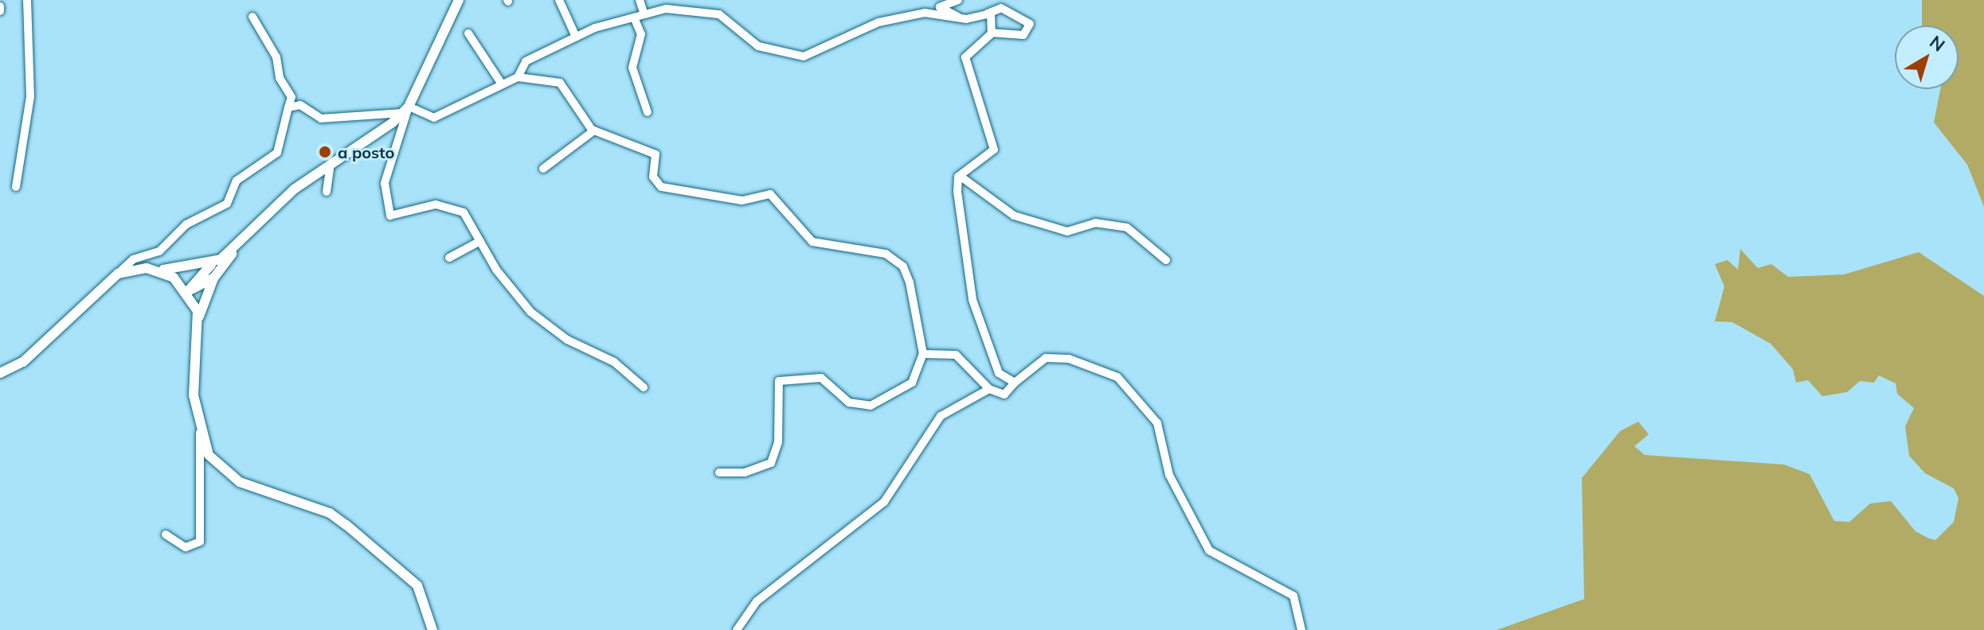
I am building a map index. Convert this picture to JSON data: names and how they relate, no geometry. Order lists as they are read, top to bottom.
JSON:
{
  "places": ["a posto"],
  "north": "top right"
}
